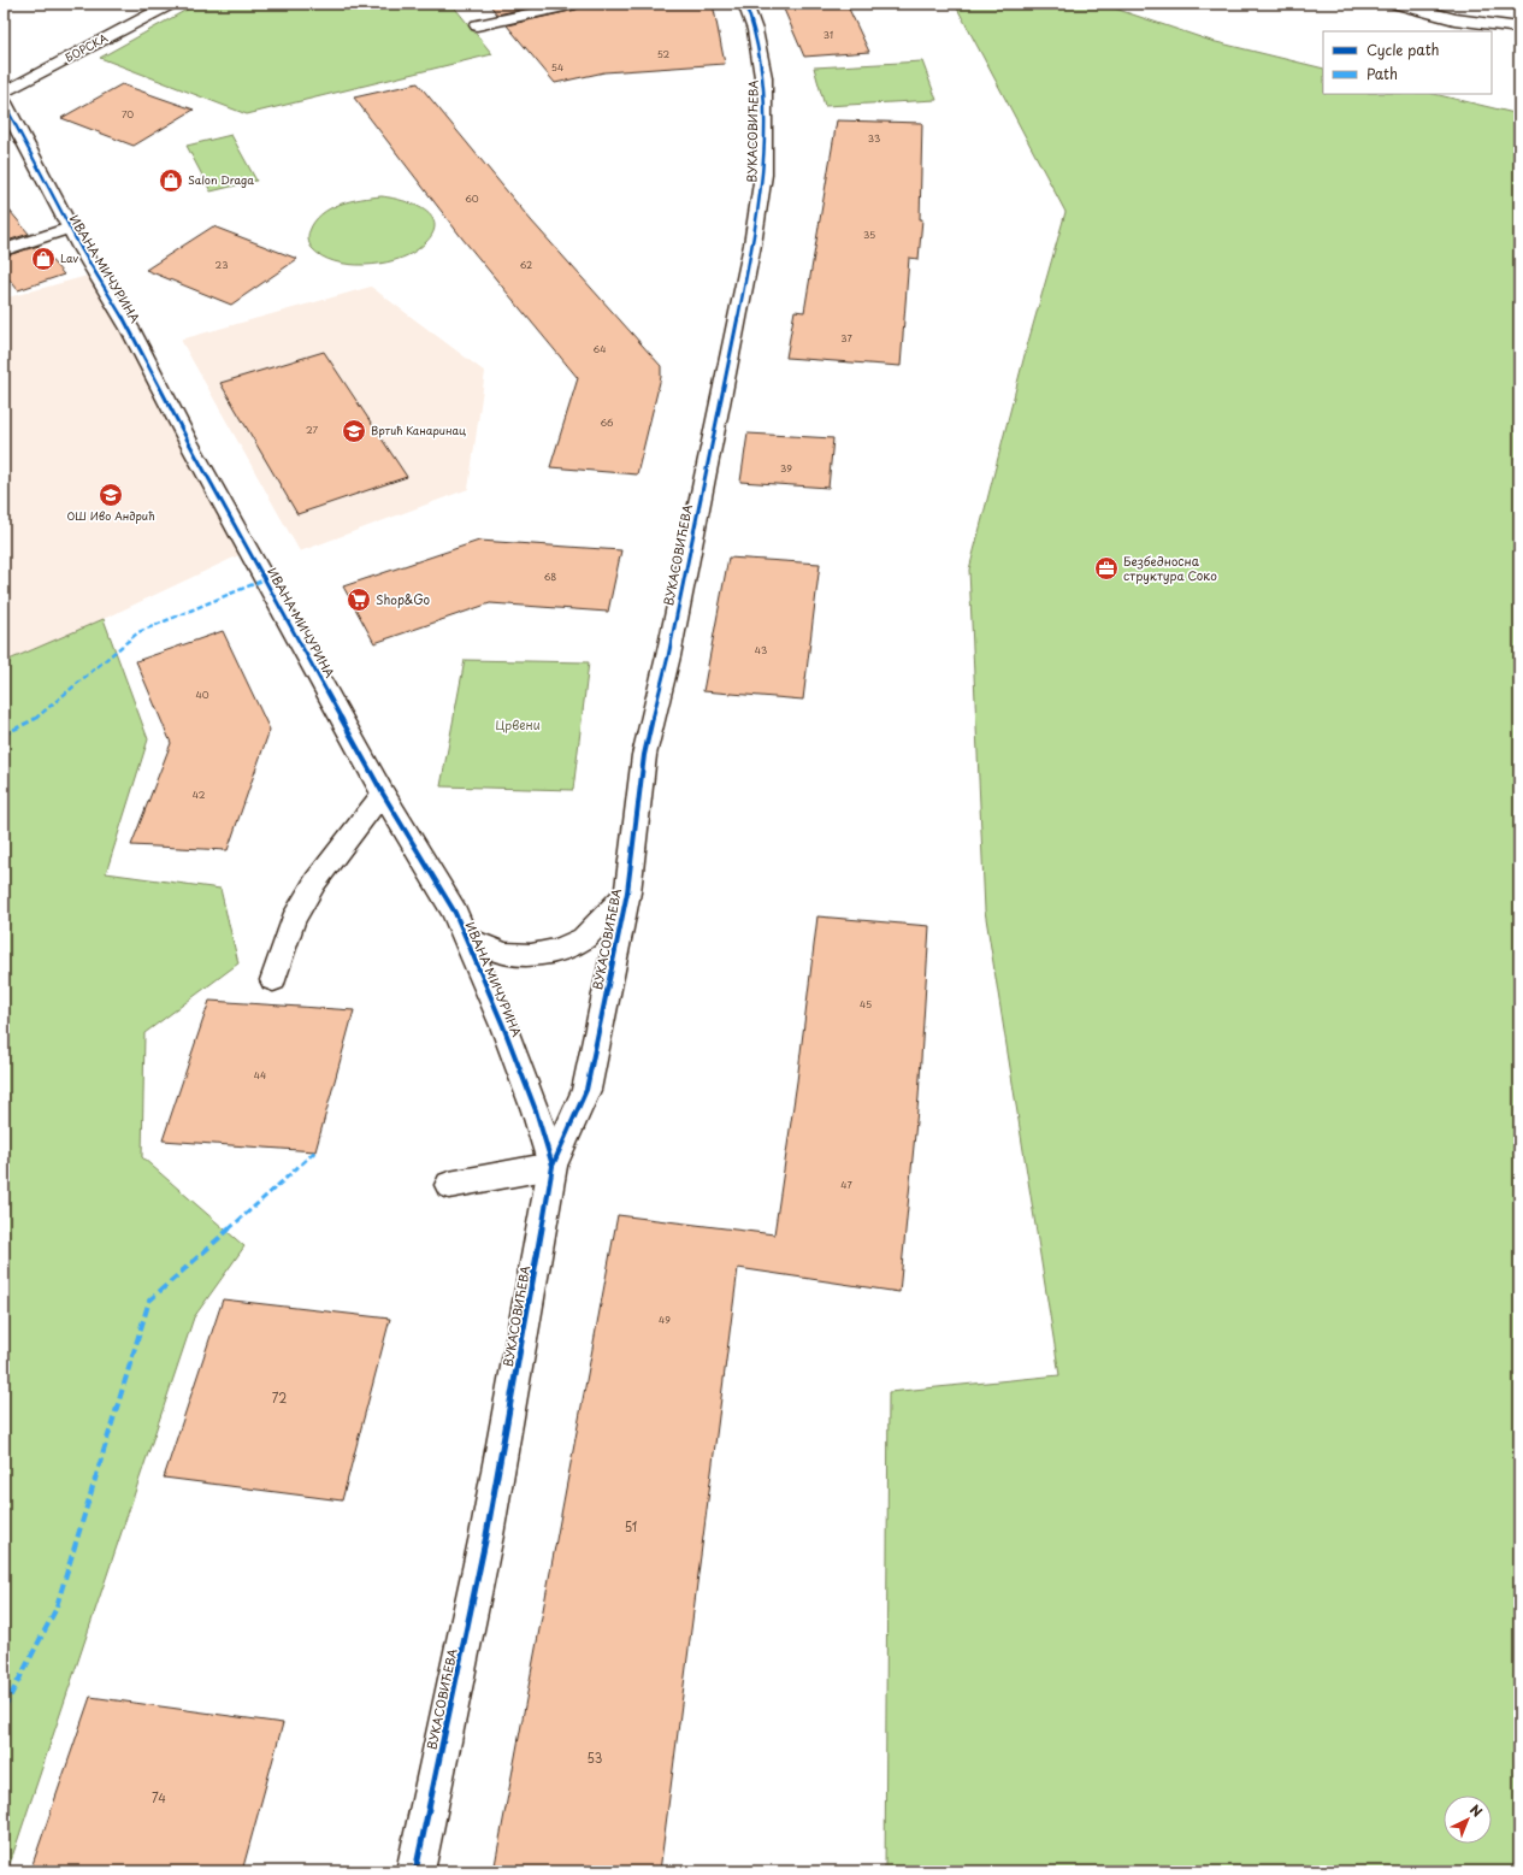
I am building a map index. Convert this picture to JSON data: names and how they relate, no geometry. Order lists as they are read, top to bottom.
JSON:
{
  "streets": {
    "street": ["БОРСКА", "ВУКАСОВИЋЕВА", "ИВАНА МИЧУРИНА"]
  },
  "crossings": [
    ["ВУКАСОВИЋЕВА", "ИВАНА МИЧУРИНА"]
  ],
  "parks": ["Црвени"],
  "places": {
    "shop": ["Salon Draga", "Lav"],
    "school or university": ["Вртић Канаринац", "ОШ Иво Андрић"],
    "office": ["Безбедносна структура Соко"],
    "supermarket": ["Shop&Go"]
  },
  "house_numbers": [
    "31",
    "52",
    "54",
    "70",
    "33",
    "60",
    "35",
    "23",
    "62",
    "37",
    "64",
    "66",
    "27",
    "39",
    "68",
    "43",
    "40",
    "42",
    "45",
    "44",
    "47",
    "49",
    "72",
    "51",
    "53",
    "74"
  ],
  "legend": ["Cycle path", "Path"],
  "north": "top right"
}
